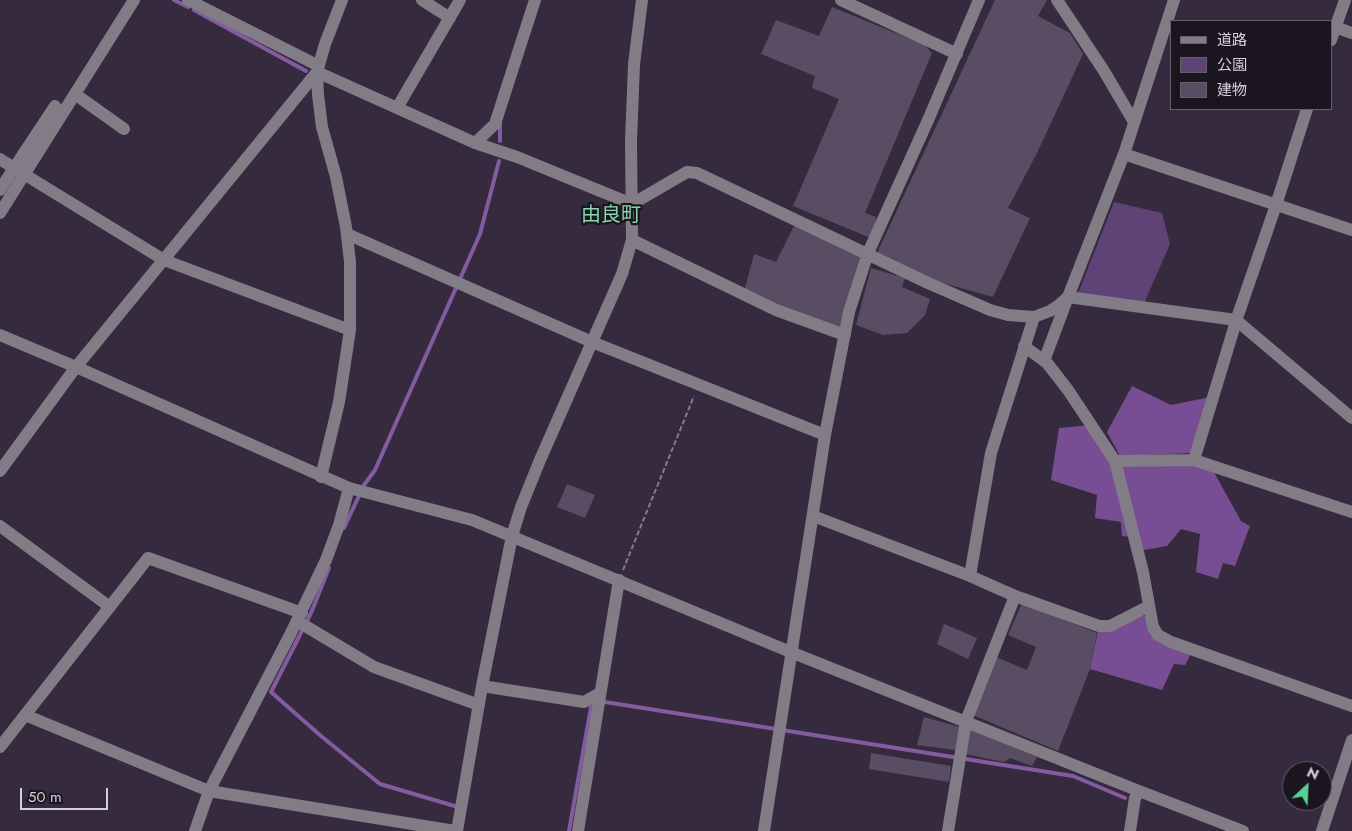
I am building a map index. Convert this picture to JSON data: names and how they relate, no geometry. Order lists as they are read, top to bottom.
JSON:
{
  "districts": ["由良町"],
  "legend": ["道路", "公園", "建物"],
  "scale_bar": "50 m",
  "north": "top right"
}
